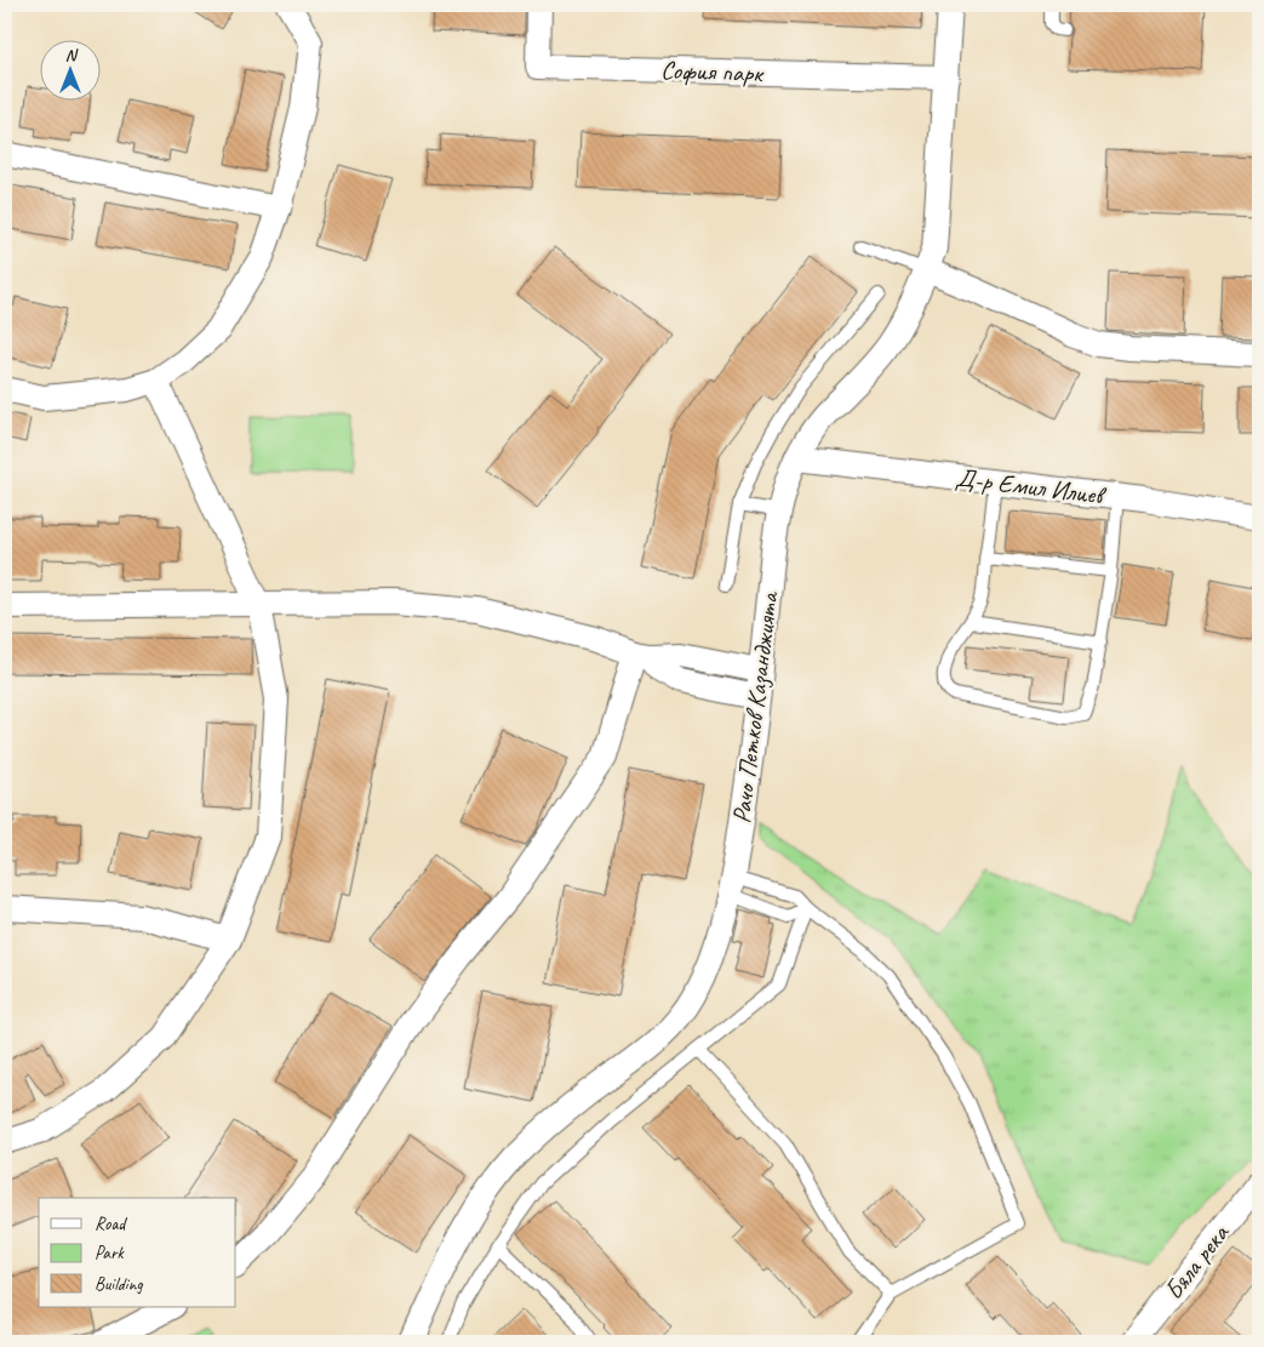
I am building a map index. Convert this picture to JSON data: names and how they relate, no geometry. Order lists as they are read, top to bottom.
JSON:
{
  "streets": {
    "street": [
      "София парк",
      "Д-р Емил Илиев",
      "Рачо Петков Казанджията",
      "Бяла река"
    ]
  },
  "crossings": [
    ["София парк", "Рачо Петков Казанджията"],
    ["Д-р Емил Илиев", "Рачо Петков Казанджията"]
  ],
  "legend": ["Road", "Park", "Building"],
  "north": "top"
}
